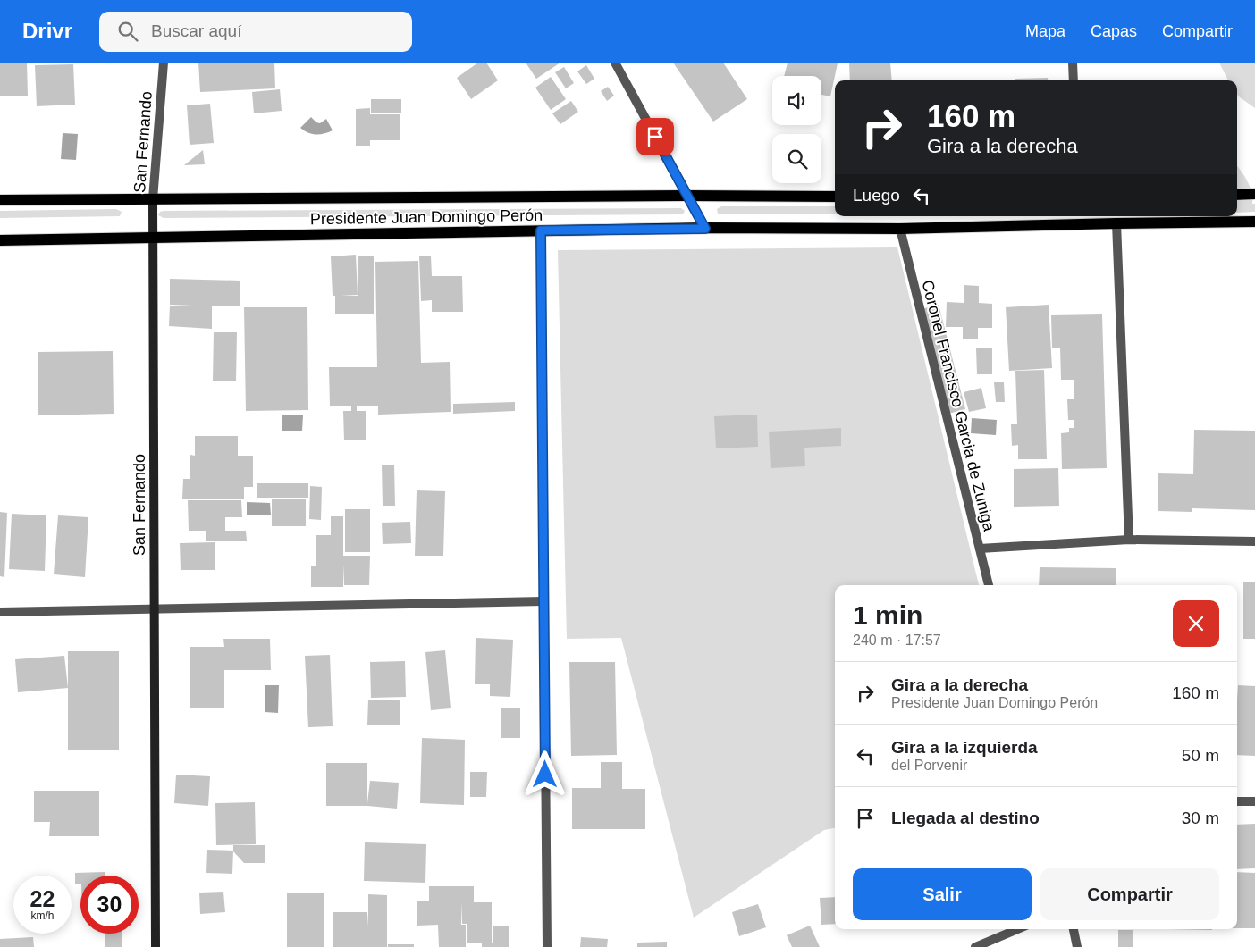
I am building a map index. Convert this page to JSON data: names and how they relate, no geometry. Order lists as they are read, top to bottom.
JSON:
{
  "streets": {
    "main road": ["Presidente Juan Domingo Perón"],
    "street": ["San Fernando", "Coronel Francisco Garcia de Zuniga"]
  },
  "crossings": [
    ["San Fernando", "Presidente Juan Domingo Perón"],
    ["Presidente Juan Domingo Perón", "Coronel Francisco Garcia de Zuniga"]
  ],
  "page": {
    "header": "Drivr",
    "search": "Buscar aquí",
    "nav": ["Mapa", "Capas", "Compartir"],
    "turn": ["160 m", "Gira a la derecha"],
    "then": "Luego",
    "heading": ["1 min", "240 m · 17:57"],
    "list": [
      {
        "name": "Gira a la derecha",
        "note": "Presidente Juan Domingo Perón",
        "value": "160 m"
      },
      {
        "name": "Gira a la izquierda",
        "note": "del Porvenir",
        "value": "50 m"
      },
      {
        "name": "Llegada al destino",
        "value": "30 m"
      }
    ],
    "buttons": ["Salir", "Compartir"],
    "speed": "22 km/h",
    "limit": "30"
  }
}
